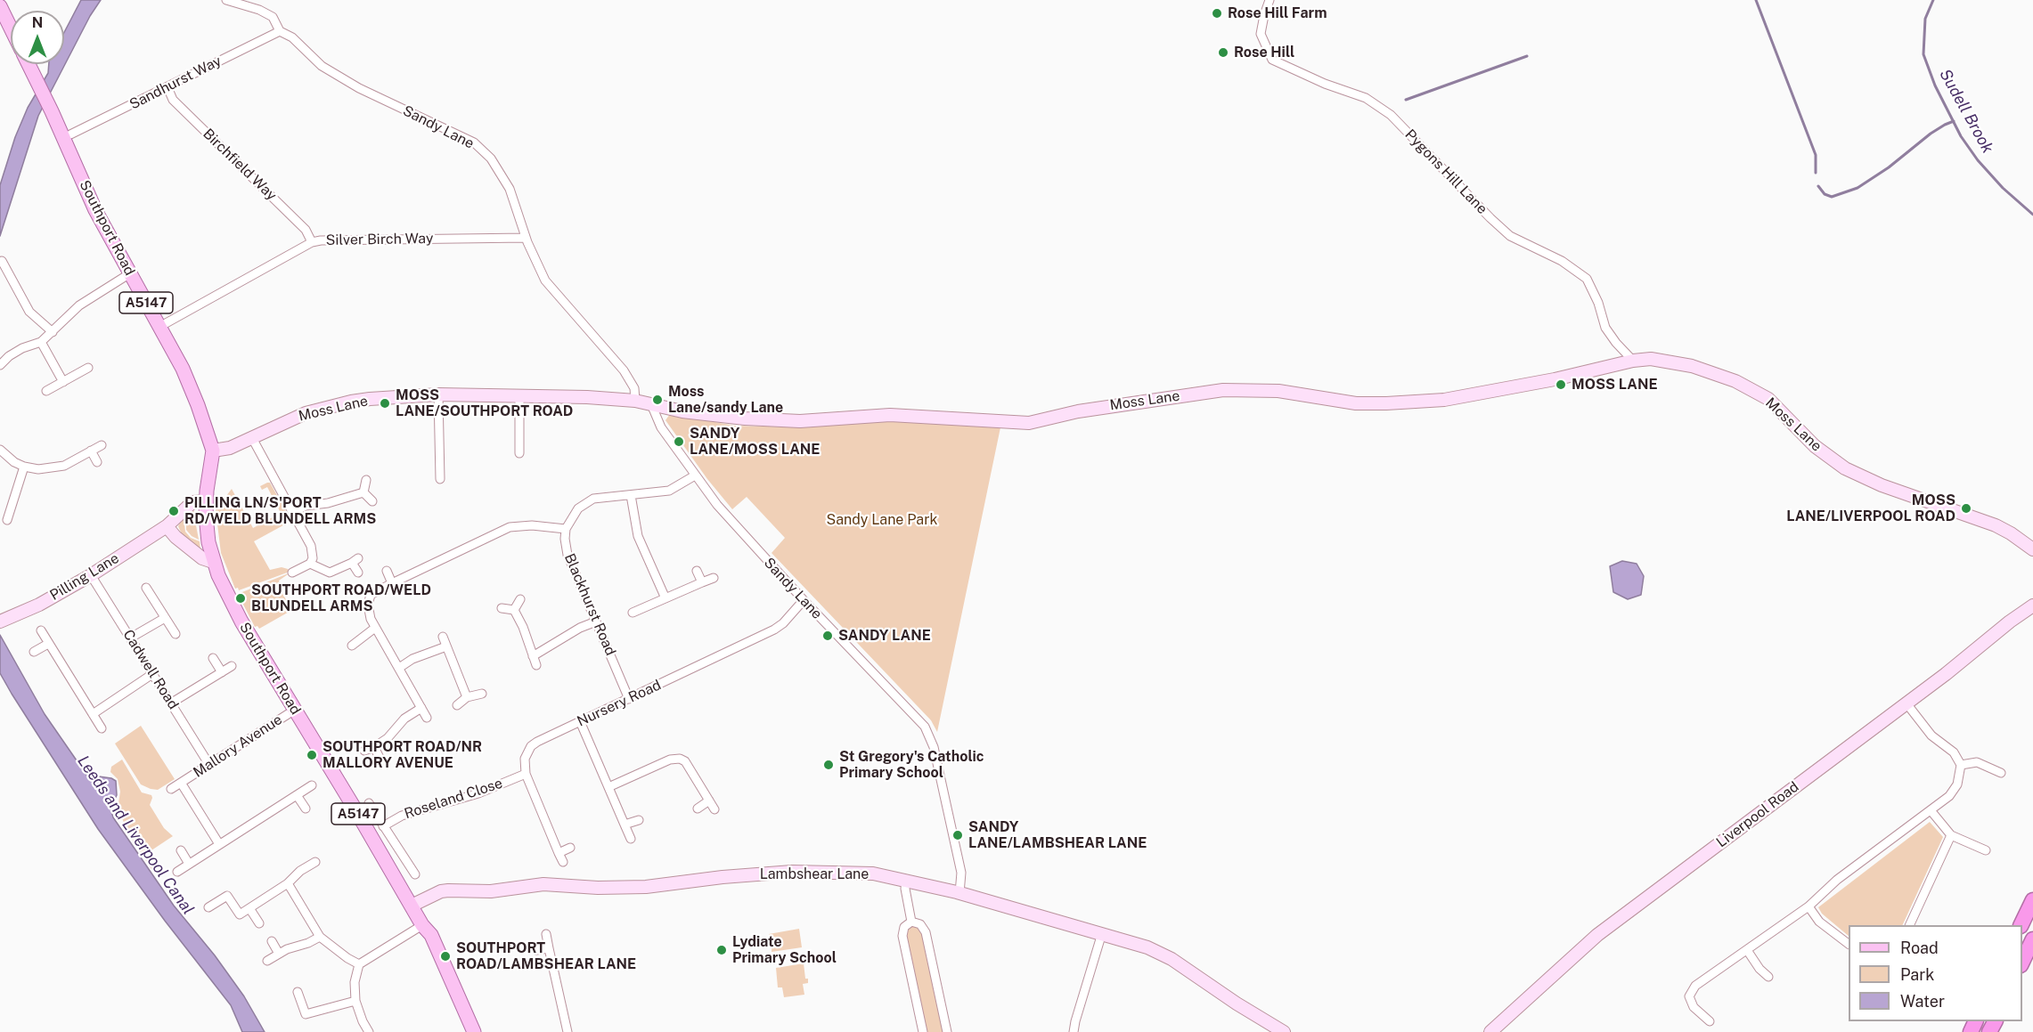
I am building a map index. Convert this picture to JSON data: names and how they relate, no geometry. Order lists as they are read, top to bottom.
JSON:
{
  "streets": {
    "main road": ["Southport Road", "A5147"],
    "street": [
      "Sandhurst Way",
      "Sandy Lane",
      "Birchfield Way",
      "Pygons Hill Lane",
      "Silver Birch Way",
      "Moss Lane",
      "Pilling Lane",
      "Blackhurst Road",
      "Cadwell Road",
      "Nursery Road",
      "Mallory Avenue",
      "Roseland Close",
      "Liverpool Road",
      "Lambshear Lane"
    ]
  },
  "crossings": [
    ["Sandhurst Way", "Sandy Lane"],
    ["Sandhurst Way", "Birchfield Way"],
    ["Sandy Lane", "Silver Birch Way"],
    ["Sandy Lane", "Moss Lane"],
    ["Sandy Lane", "Nursery Road"],
    ["Sandy Lane", "Lambshear Lane"],
    ["Birchfield Way", "Silver Birch Way"],
    ["Pygons Hill Lane", "Moss Lane"],
    ["Southport Road", "Silver Birch Way"],
    ["Southport Road", "Moss Lane"],
    ["Southport Road", "Pilling Lane"],
    ["Southport Road", "Mallory Avenue"],
    ["Southport Road", "Lambshear Lane"],
    ["Pilling Lane", "Cadwell Road"],
    ["Blackhurst Road", "Nursery Road"],
    ["Cadwell Road", "Mallory Avenue"],
    ["Nursery Road", "Roseland Close"]
  ],
  "water": ["Sudell Brook", "Leeds and Liverpool Canal"],
  "parks": ["Sandy Lane Park"],
  "places": [
    "Rose Hill Farm",
    "Rose Hill",
    "MOSS LANE",
    "Moss Lane/sandy Lane",
    "MOSS LANE/SOUTHPORT ROAD",
    "SANDY LANE/MOSS LANE",
    "MOSS LANE/LIVERPOOL ROAD",
    "PILLING LN/S'PORT RD/WELD BLUNDELL ARMS",
    "SOUTHPORT ROAD/WELD BLUNDELL ARMS",
    "SANDY LANE",
    "SOUTHPORT ROAD/NR MALLORY AVENUE",
    "St Gregory's Catholic Primary School",
    "SANDY LANE/LAMBSHEAR LANE",
    "Lydiate Primary School",
    "SOUTHPORT ROAD/LAMBSHEAR LANE"
  ],
  "legend": ["Road", "Park", "Water"],
  "north": "top"
}
